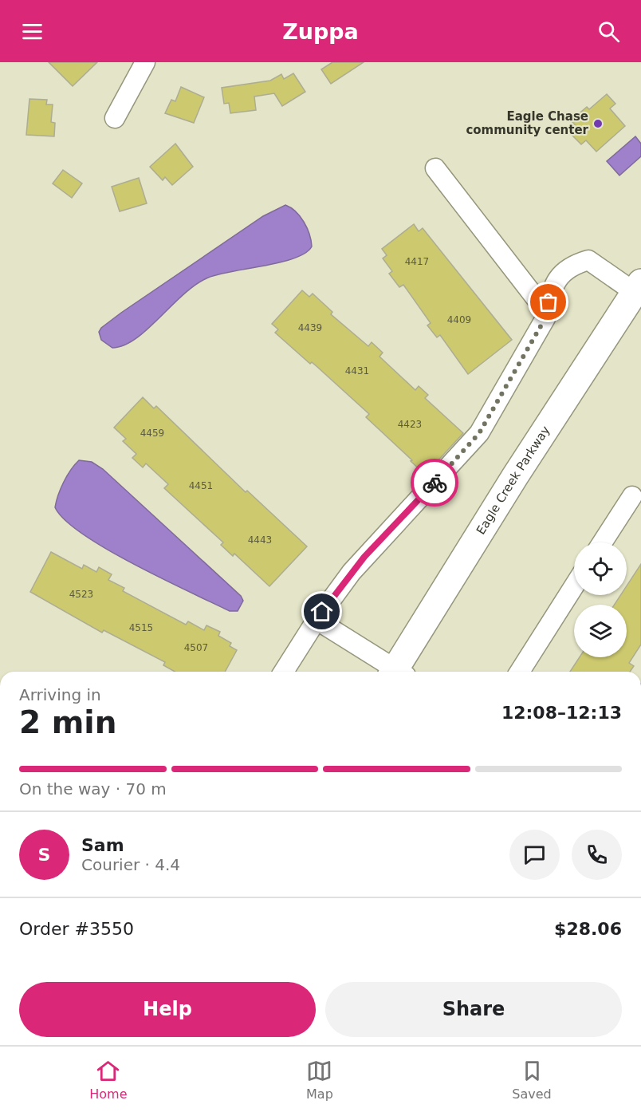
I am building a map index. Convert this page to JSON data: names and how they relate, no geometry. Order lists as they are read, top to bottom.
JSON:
{
  "streets": {
    "main road": ["Eagle Creek Parkway"]
  },
  "places": ["Eagle Chase community center"],
  "house_numbers": [
    "4417",
    "4409",
    "4439",
    "4431",
    "4423",
    "4459",
    "4451",
    "4443",
    "4523",
    "4515",
    "4507"
  ],
  "page": {
    "header": "Zuppa",
    "heading": ["2 min", "Arriving in", "12:08–12:13"],
    "panel": [
      "Sam",
      "Courier · 4.4",
      "Order #3550",
      "$28.06"
    ],
    "bar": "On the way · 70 m",
    "round": "S",
    "buttons": ["Help", "Share"],
    "tabs": ["Home", "Map", "Saved"]
  }
}
